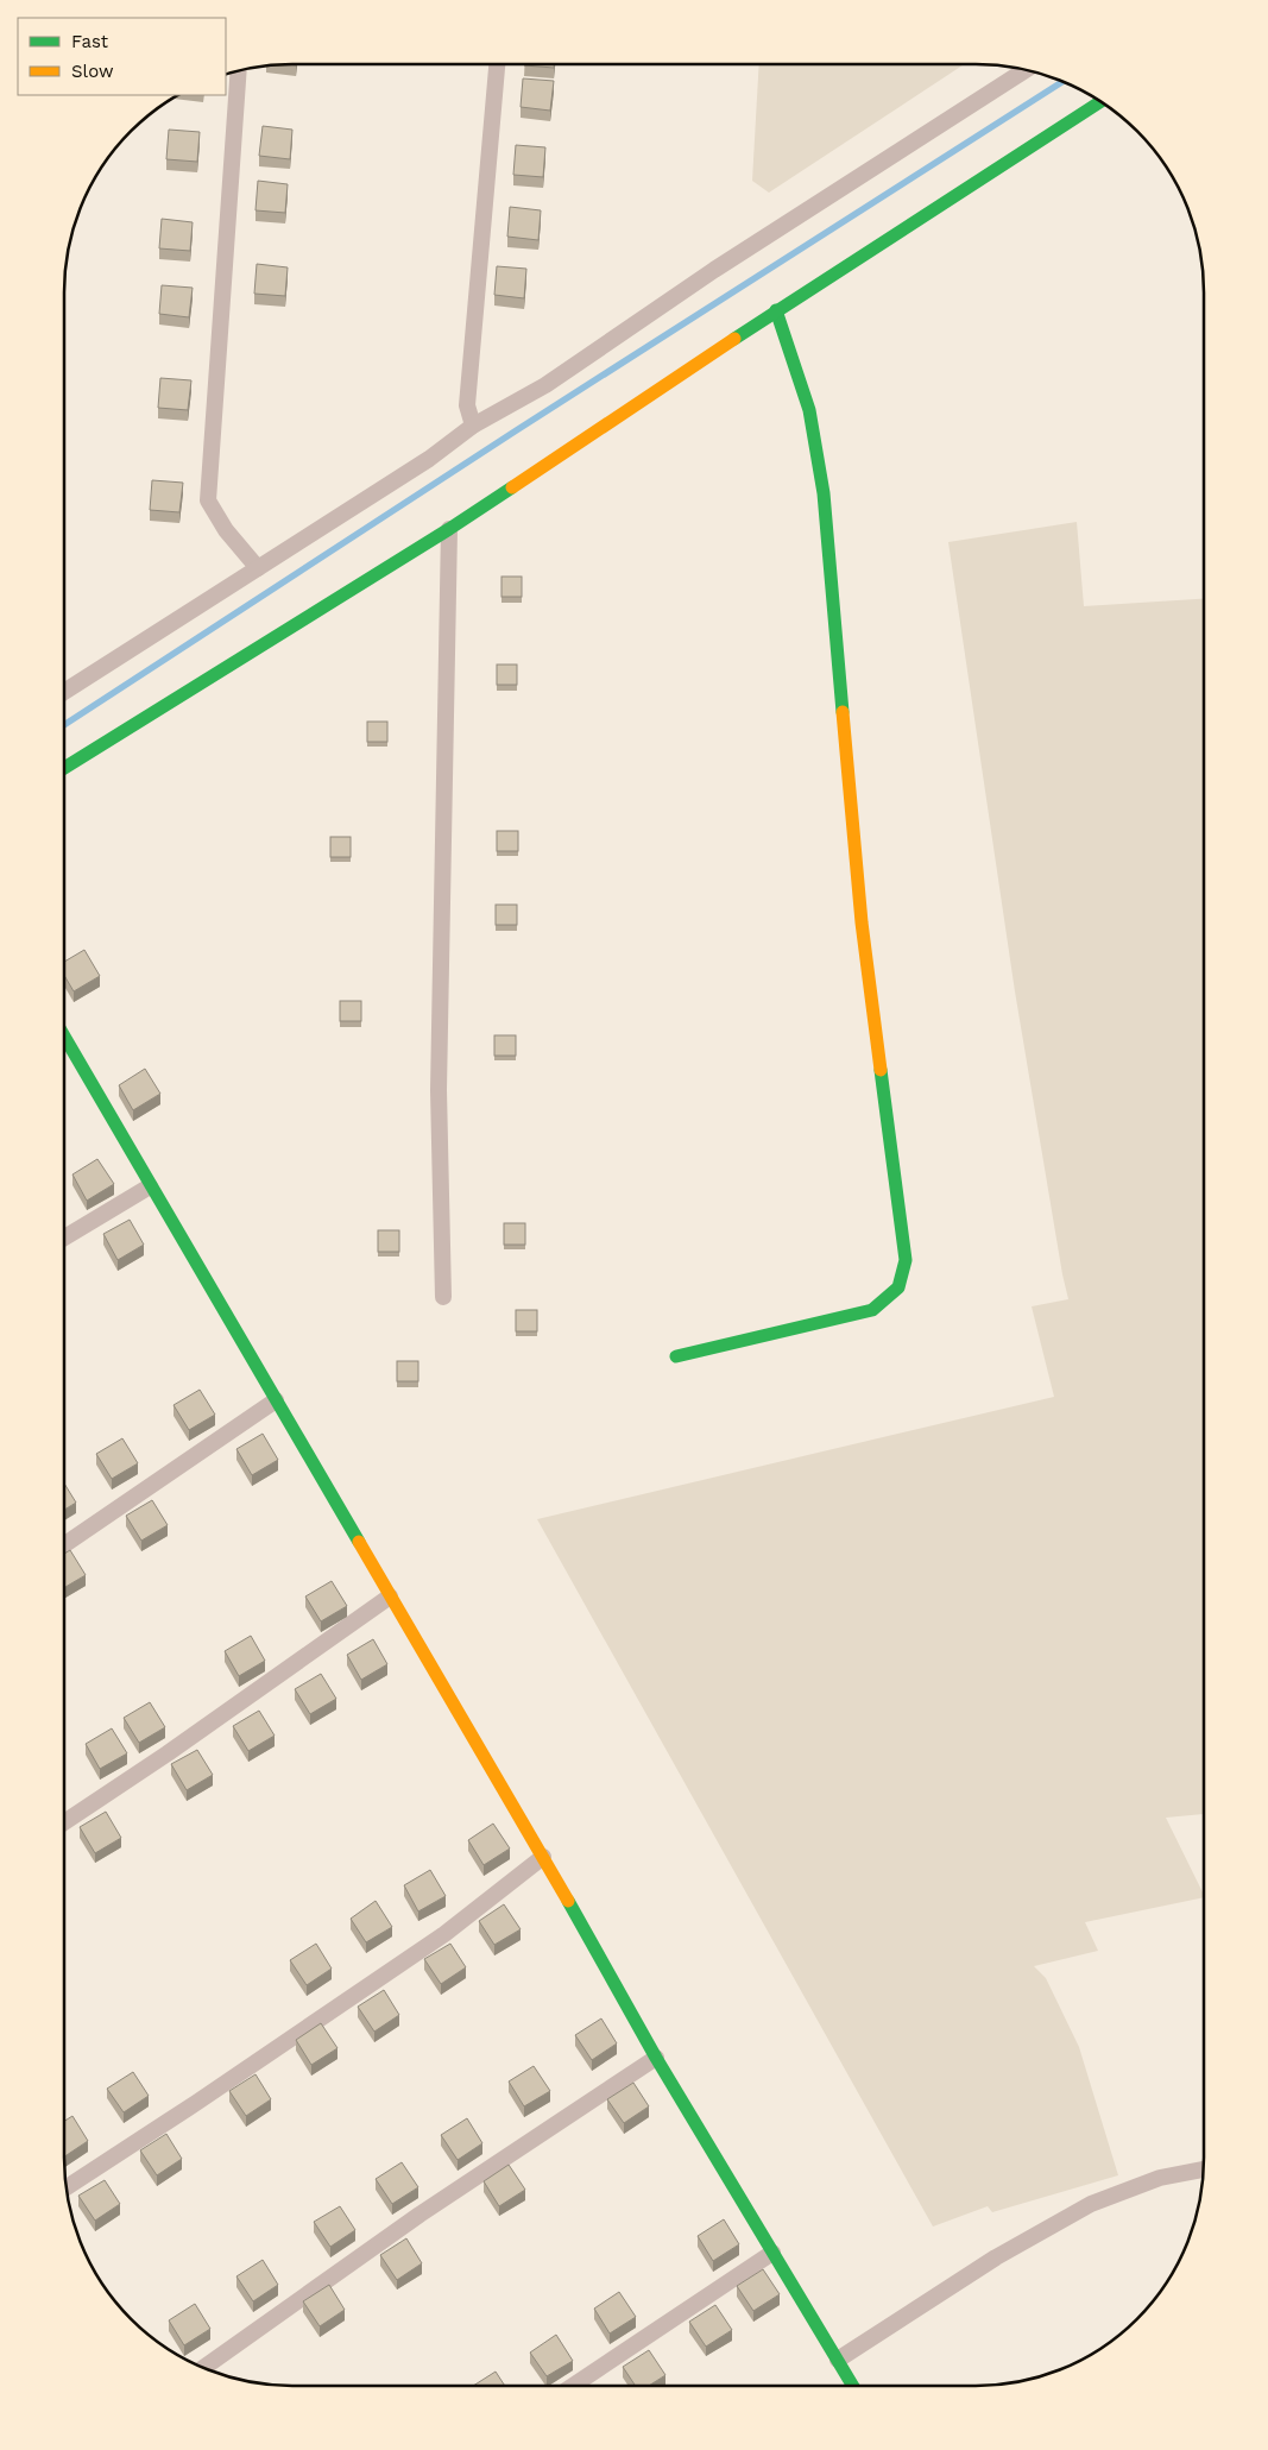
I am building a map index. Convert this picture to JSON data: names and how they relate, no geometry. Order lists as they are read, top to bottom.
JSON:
{
  "legend": ["Fast", "Slow"]
}
